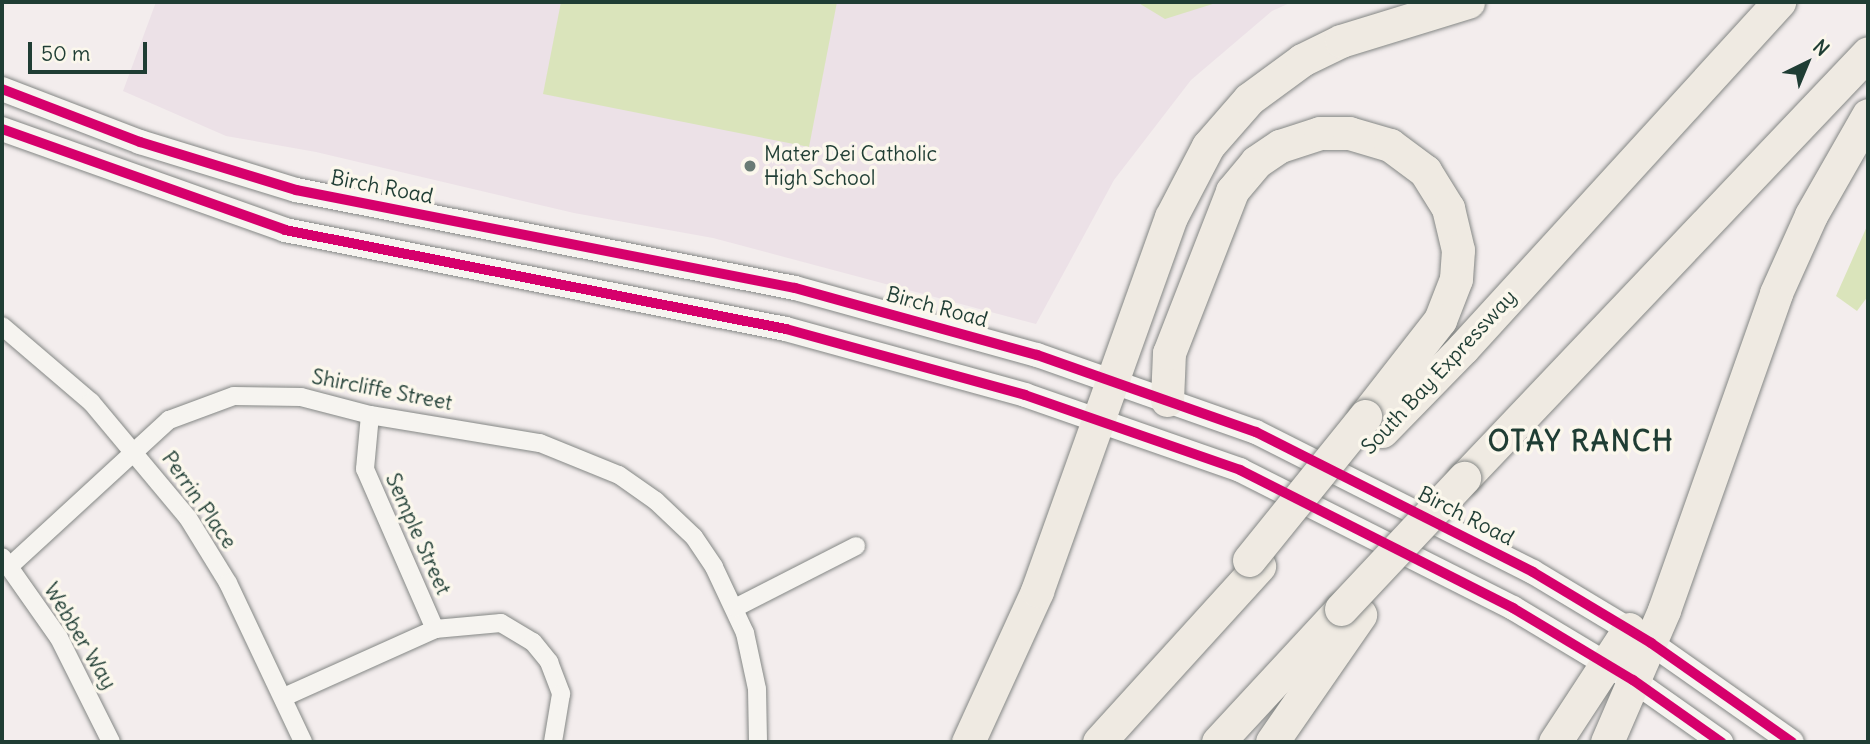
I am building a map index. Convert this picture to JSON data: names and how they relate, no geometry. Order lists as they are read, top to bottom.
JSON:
{
  "streets": {
    "highway": ["South Bay Expressway"],
    "main road": ["Birch Road"],
    "street": [
      "Shircliffe Street",
      "Perrin Place",
      "Semple Street",
      "Webber Way"
    ]
  },
  "crossings": [
    ["Shircliffe Street", "Perrin Place"],
    ["Shircliffe Street", "Semple Street"],
    ["Shircliffe Street", "Webber Way"]
  ],
  "districts": ["OTAY RANCH"],
  "places": ["Mater Dei Catholic High School"],
  "scale_bar": "50 m",
  "north": "top right"
}
